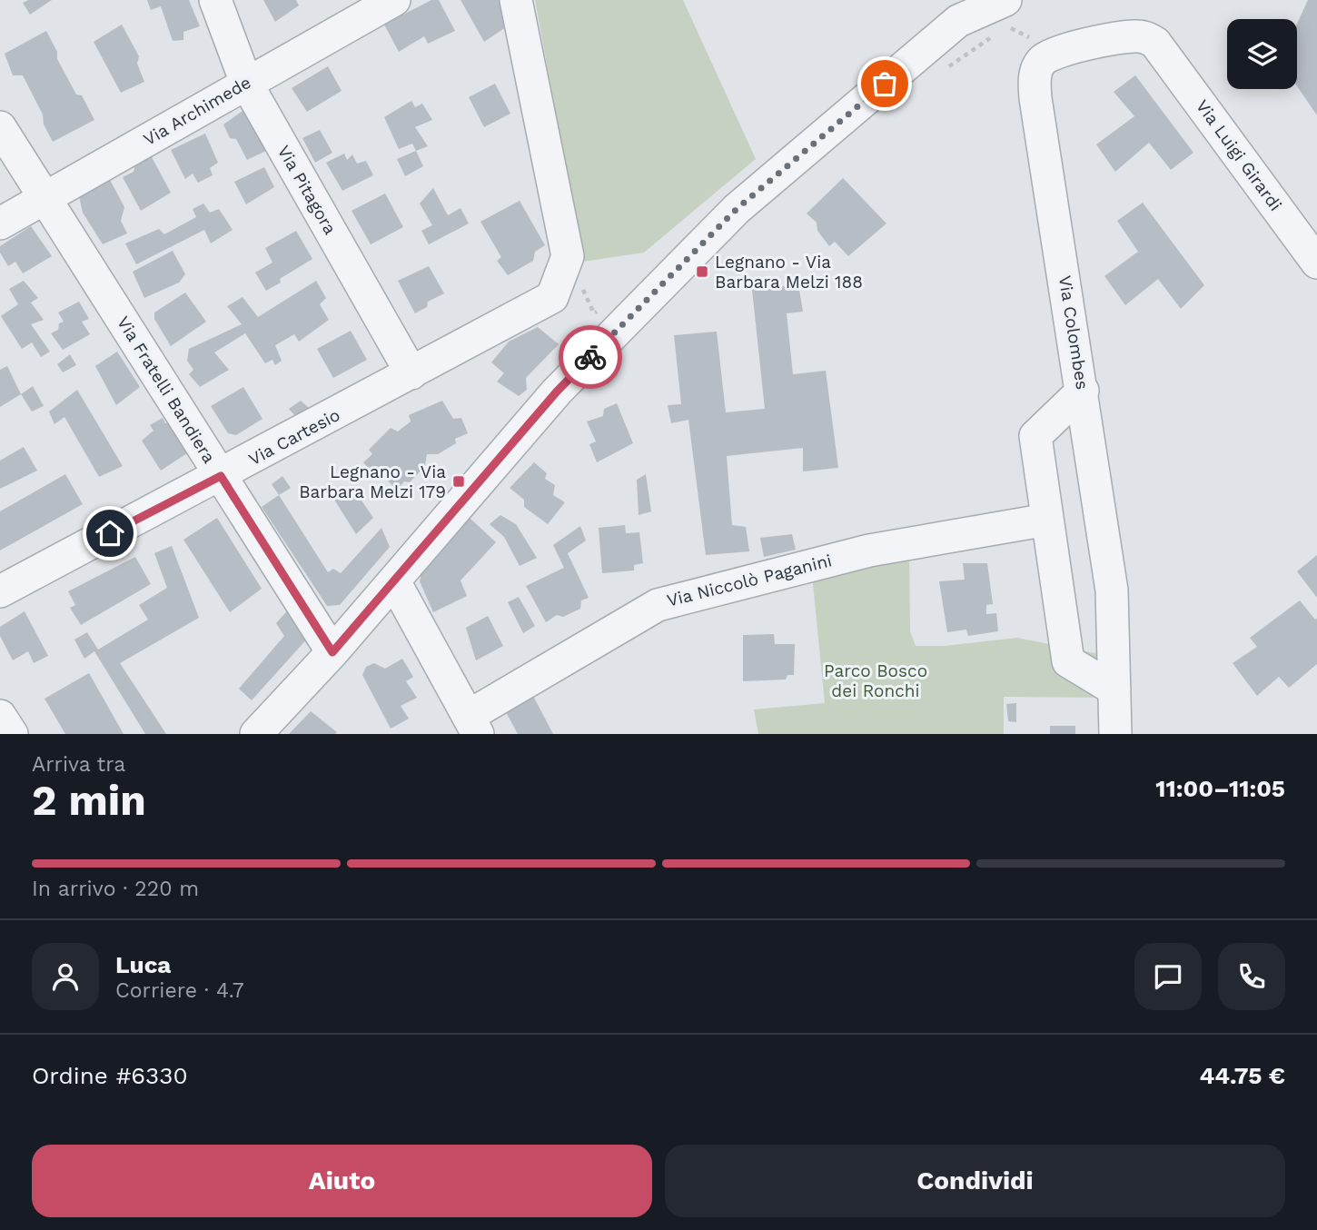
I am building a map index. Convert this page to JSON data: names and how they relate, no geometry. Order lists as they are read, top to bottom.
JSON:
{
  "streets": {
    "street": [
      "Via Archimede",
      "Via Luigi Girardi",
      "Via Pitagora",
      "Via Colombes",
      "Via Fratelli Bandiera",
      "Via Cartesio",
      "Via Niccolò Paganini"
    ]
  },
  "crossings": [
    ["Via Archimede", "Via Pitagora"],
    ["Via Archimede", "Via Fratelli Bandiera"],
    ["Via Luigi Girardi", "Via Colombes"],
    ["Via Pitagora", "Via Cartesio"],
    ["Via Fratelli Bandiera", "Via Cartesio"]
  ],
  "parks": ["Parco Bosco dei Ronchi"],
  "places": {
    "transit": ["Legnano - Via Barbara Melzi 188", "Legnano - Via Barbara Melzi 179"]
  },
  "page": {
    "heading": ["2 min", "Arriva tra", "11:00–11:05"],
    "panel": [
      "Luca",
      "Corriere · 4.7",
      "Ordine #6330",
      "44.75 €"
    ],
    "bar": "In arrivo · 220 m",
    "buttons": ["Aiuto", "Condividi"]
  }
}
